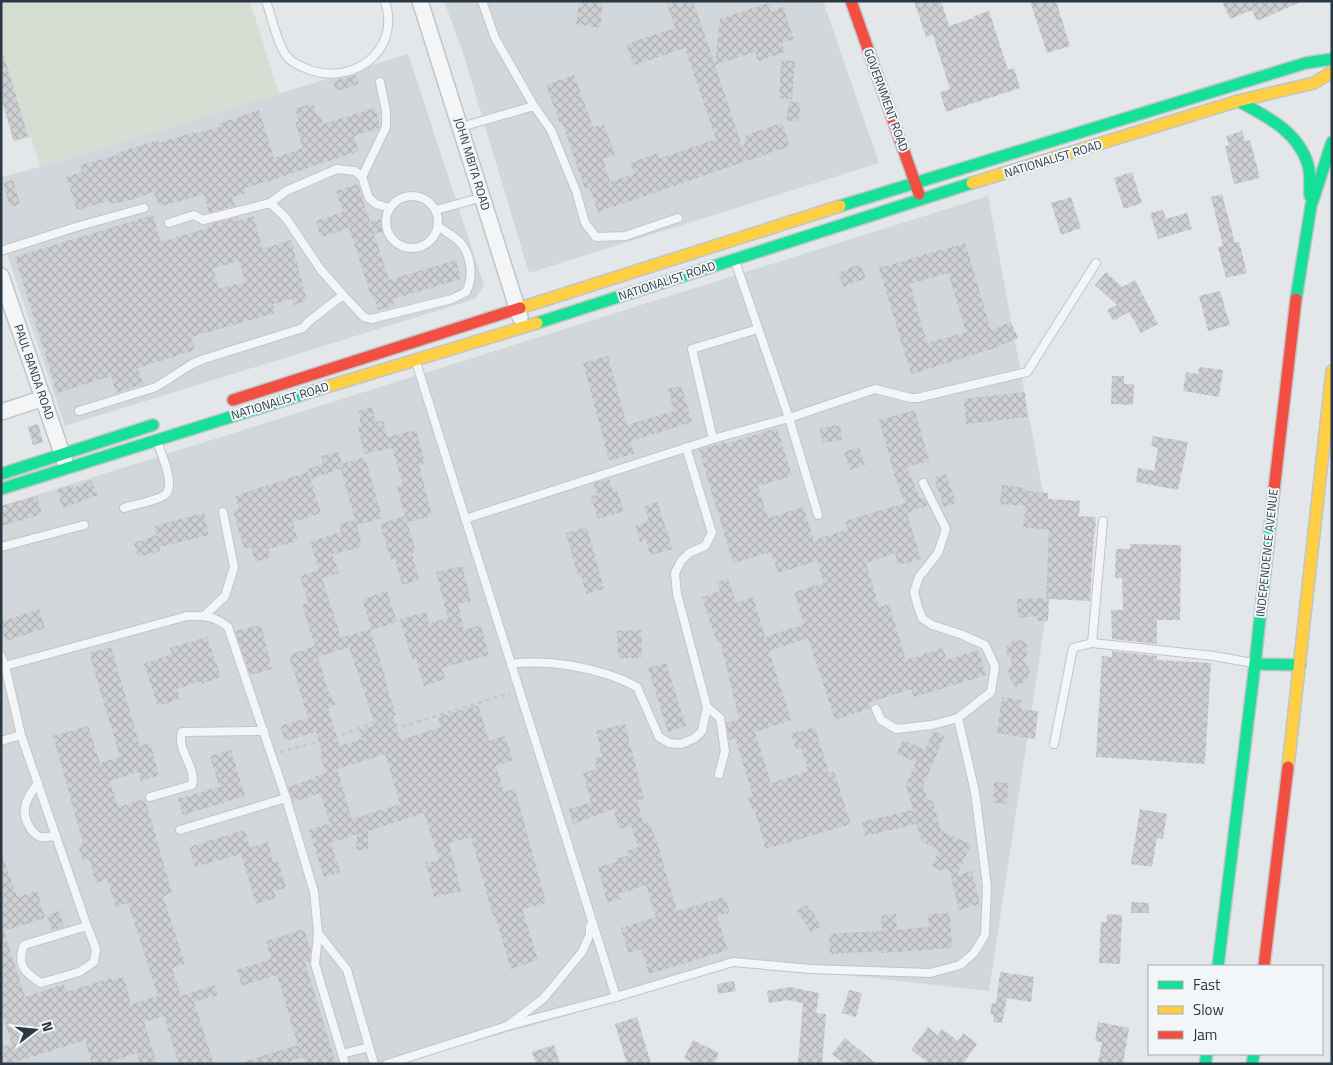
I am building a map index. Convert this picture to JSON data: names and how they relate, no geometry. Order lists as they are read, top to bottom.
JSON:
{
  "streets": {
    "main road": ["GOVERNMENT ROAD", "NATIONALIST ROAD", "INDEPENDENCE AVENUE"],
    "street": ["JOHN MBITA ROAD", "PAUL BANDA ROAD"]
  },
  "crossings": [
    ["GOVERNMENT ROAD", "NATIONALIST ROAD"],
    ["NATIONALIST ROAD", "JOHN MBITA ROAD"],
    ["NATIONALIST ROAD", "PAUL BANDA ROAD"]
  ],
  "legend": ["Fast", "Slow", "Jam"],
  "north": "right"
}
